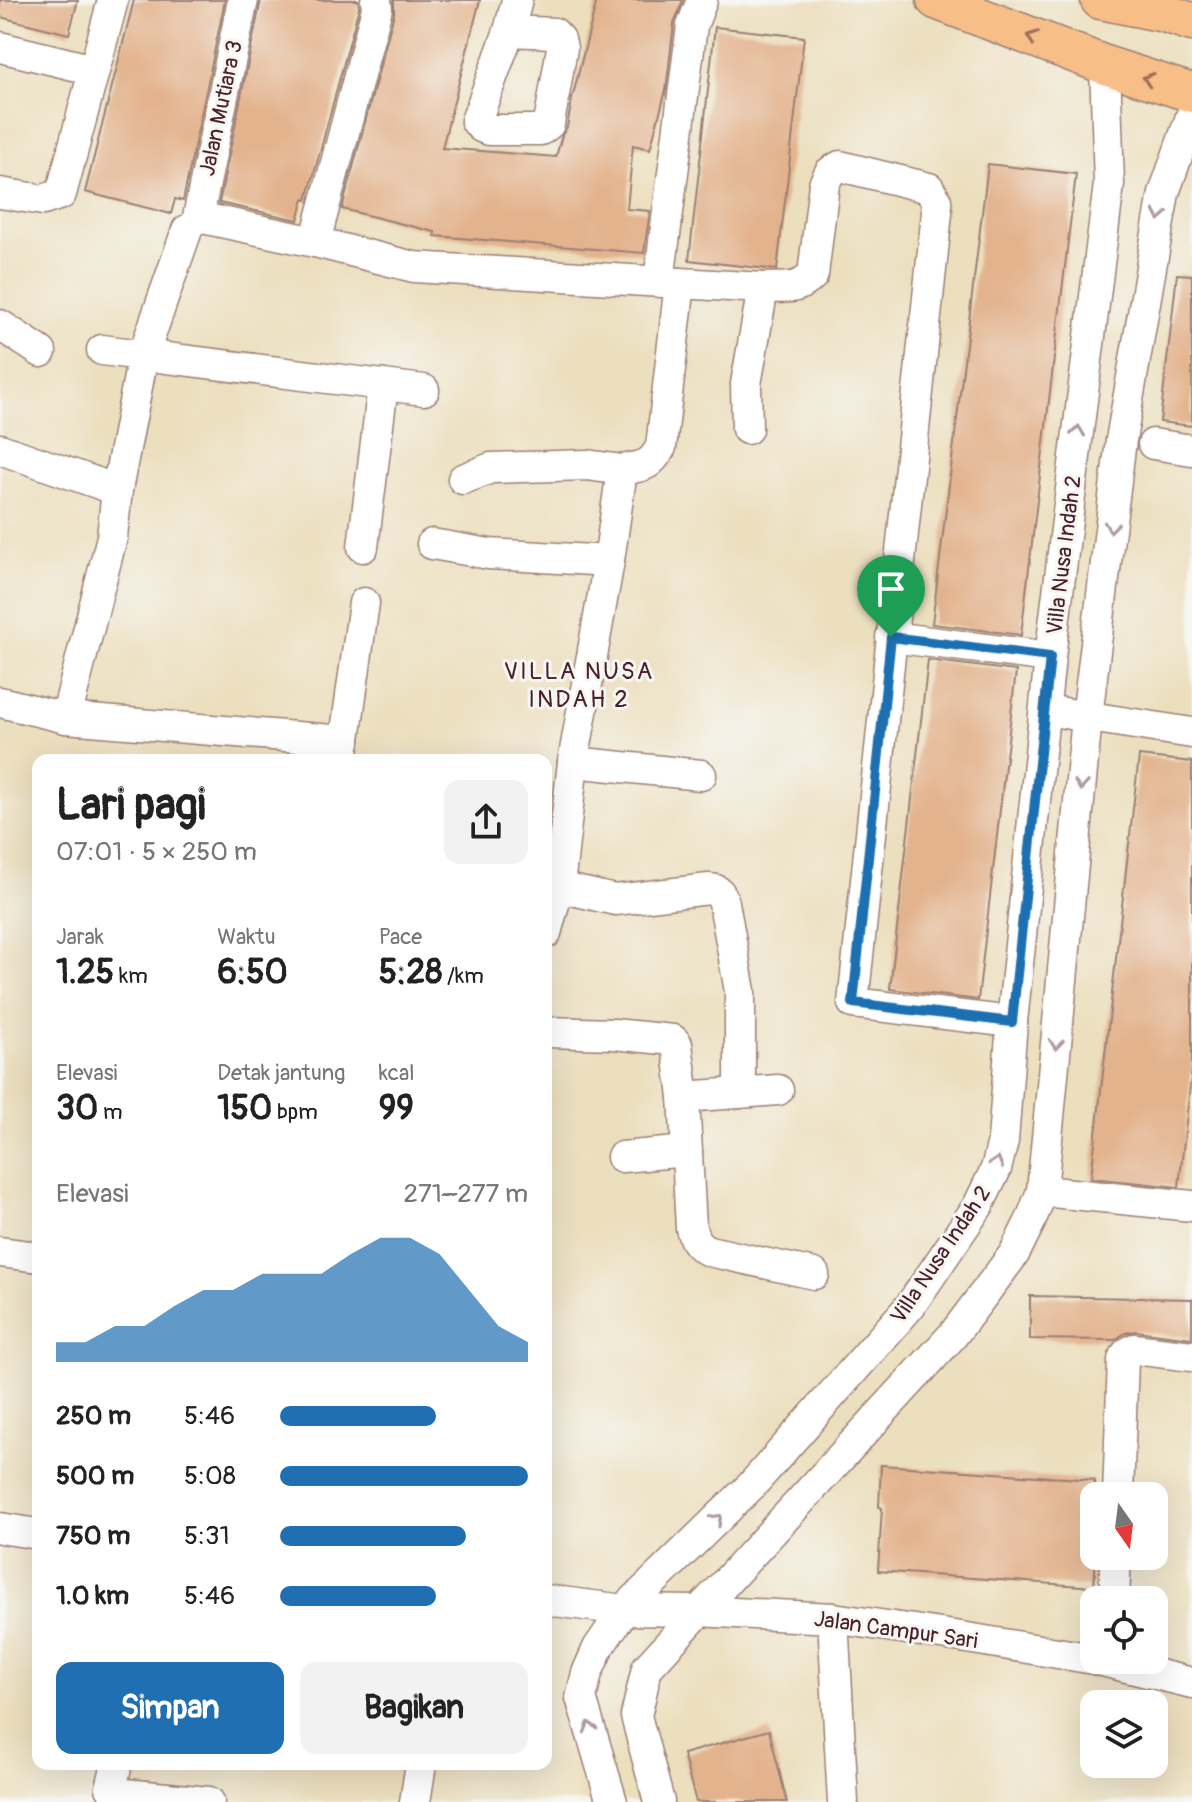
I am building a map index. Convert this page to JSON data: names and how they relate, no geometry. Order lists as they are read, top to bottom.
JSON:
{
  "streets": {
    "main road": ["Villa Nusa Indah 2"],
    "street": ["Jalan Mutiara 3", "Jalan Campur Sari"]
  },
  "crossings": [
    ["Villa Nusa Indah 2", "Jalan Campur Sari"]
  ],
  "districts": ["VILLA NUSA INDAH 2"],
  "north": "bottom",
  "page": {
    "heading": ["Lari pagi", "07:01 · 5 × 250 m"],
    "stats": [
      ["Jarak", "1.25 km"],
      ["Waktu", "6:50"],
      ["Pace", "5:28 /km"],
      ["Elevasi", "30 m"],
      ["Detak jantung", "150 bpm"],
      ["kcal", "99"]
    ],
    "chart": ["Elevasi", "271–277 m"],
    "list": [
      {
        "name": "250 m",
        "note": "5:46"
      },
      {
        "name": "500 m",
        "note": "5:08"
      },
      {
        "name": "750 m",
        "note": "5:31"
      },
      {
        "name": "1.0 km",
        "note": "5:46"
      }
    ],
    "buttons": ["Simpan", "Bagikan"]
  }
}
